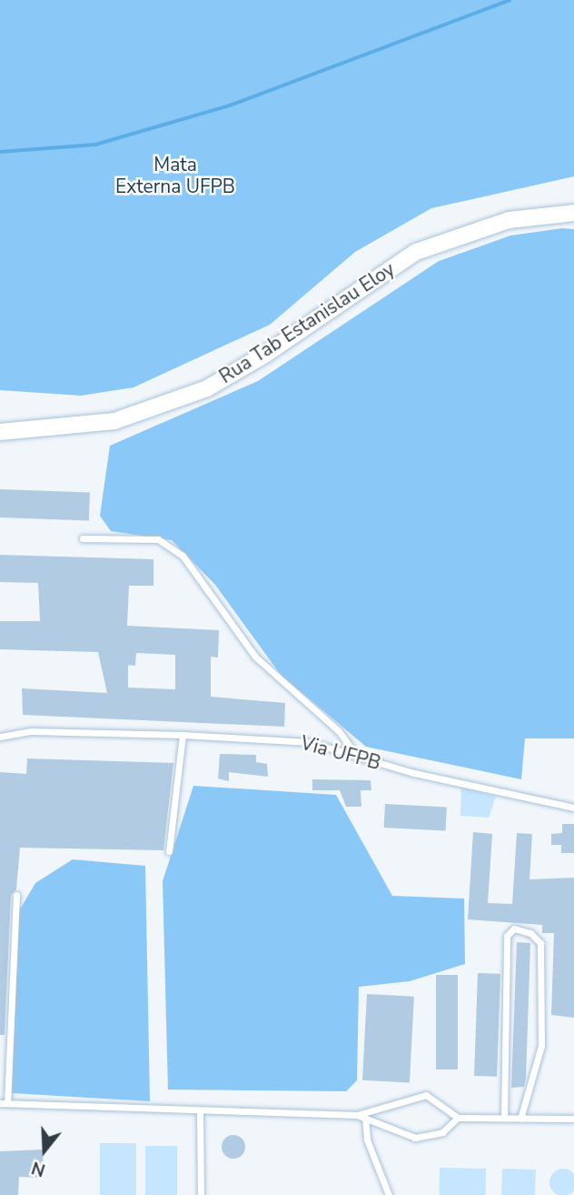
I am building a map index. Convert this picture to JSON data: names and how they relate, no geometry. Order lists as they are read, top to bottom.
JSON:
{
  "streets": {
    "street": ["Rua Tab Estanislau Eloy"],
    "lane": ["Via UFPB"]
  },
  "parks": ["Mata Externa UFPB"],
  "north": "bottom"
}
